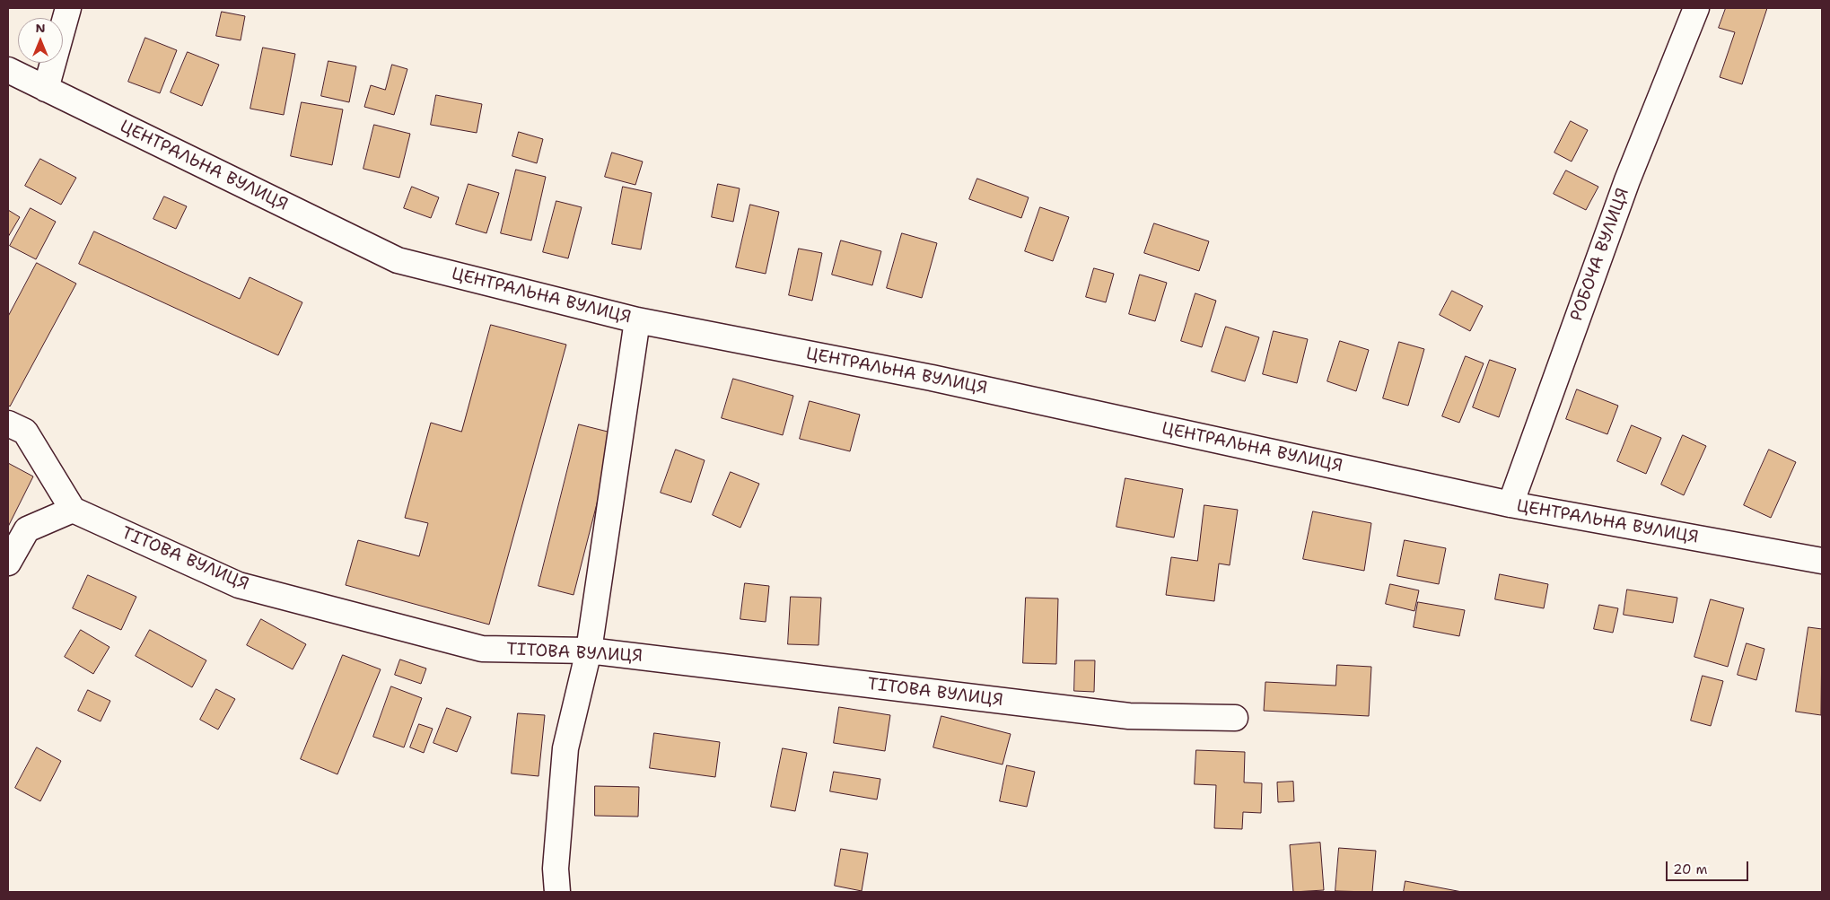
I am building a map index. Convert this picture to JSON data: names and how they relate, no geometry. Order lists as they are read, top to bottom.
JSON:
{
  "streets": {
    "street": ["ЦЕНТРАЛЬНА ВУЛИЦЯ", "РОБОЧА ВУЛИЦЯ", "ТІТОВА ВУЛИЦЯ"]
  },
  "crossings": [
    ["ЦЕНТРАЛЬНА ВУЛИЦЯ", "РОБОЧА ВУЛИЦЯ"]
  ],
  "scale_bar": "20 m",
  "north": "top"
}
